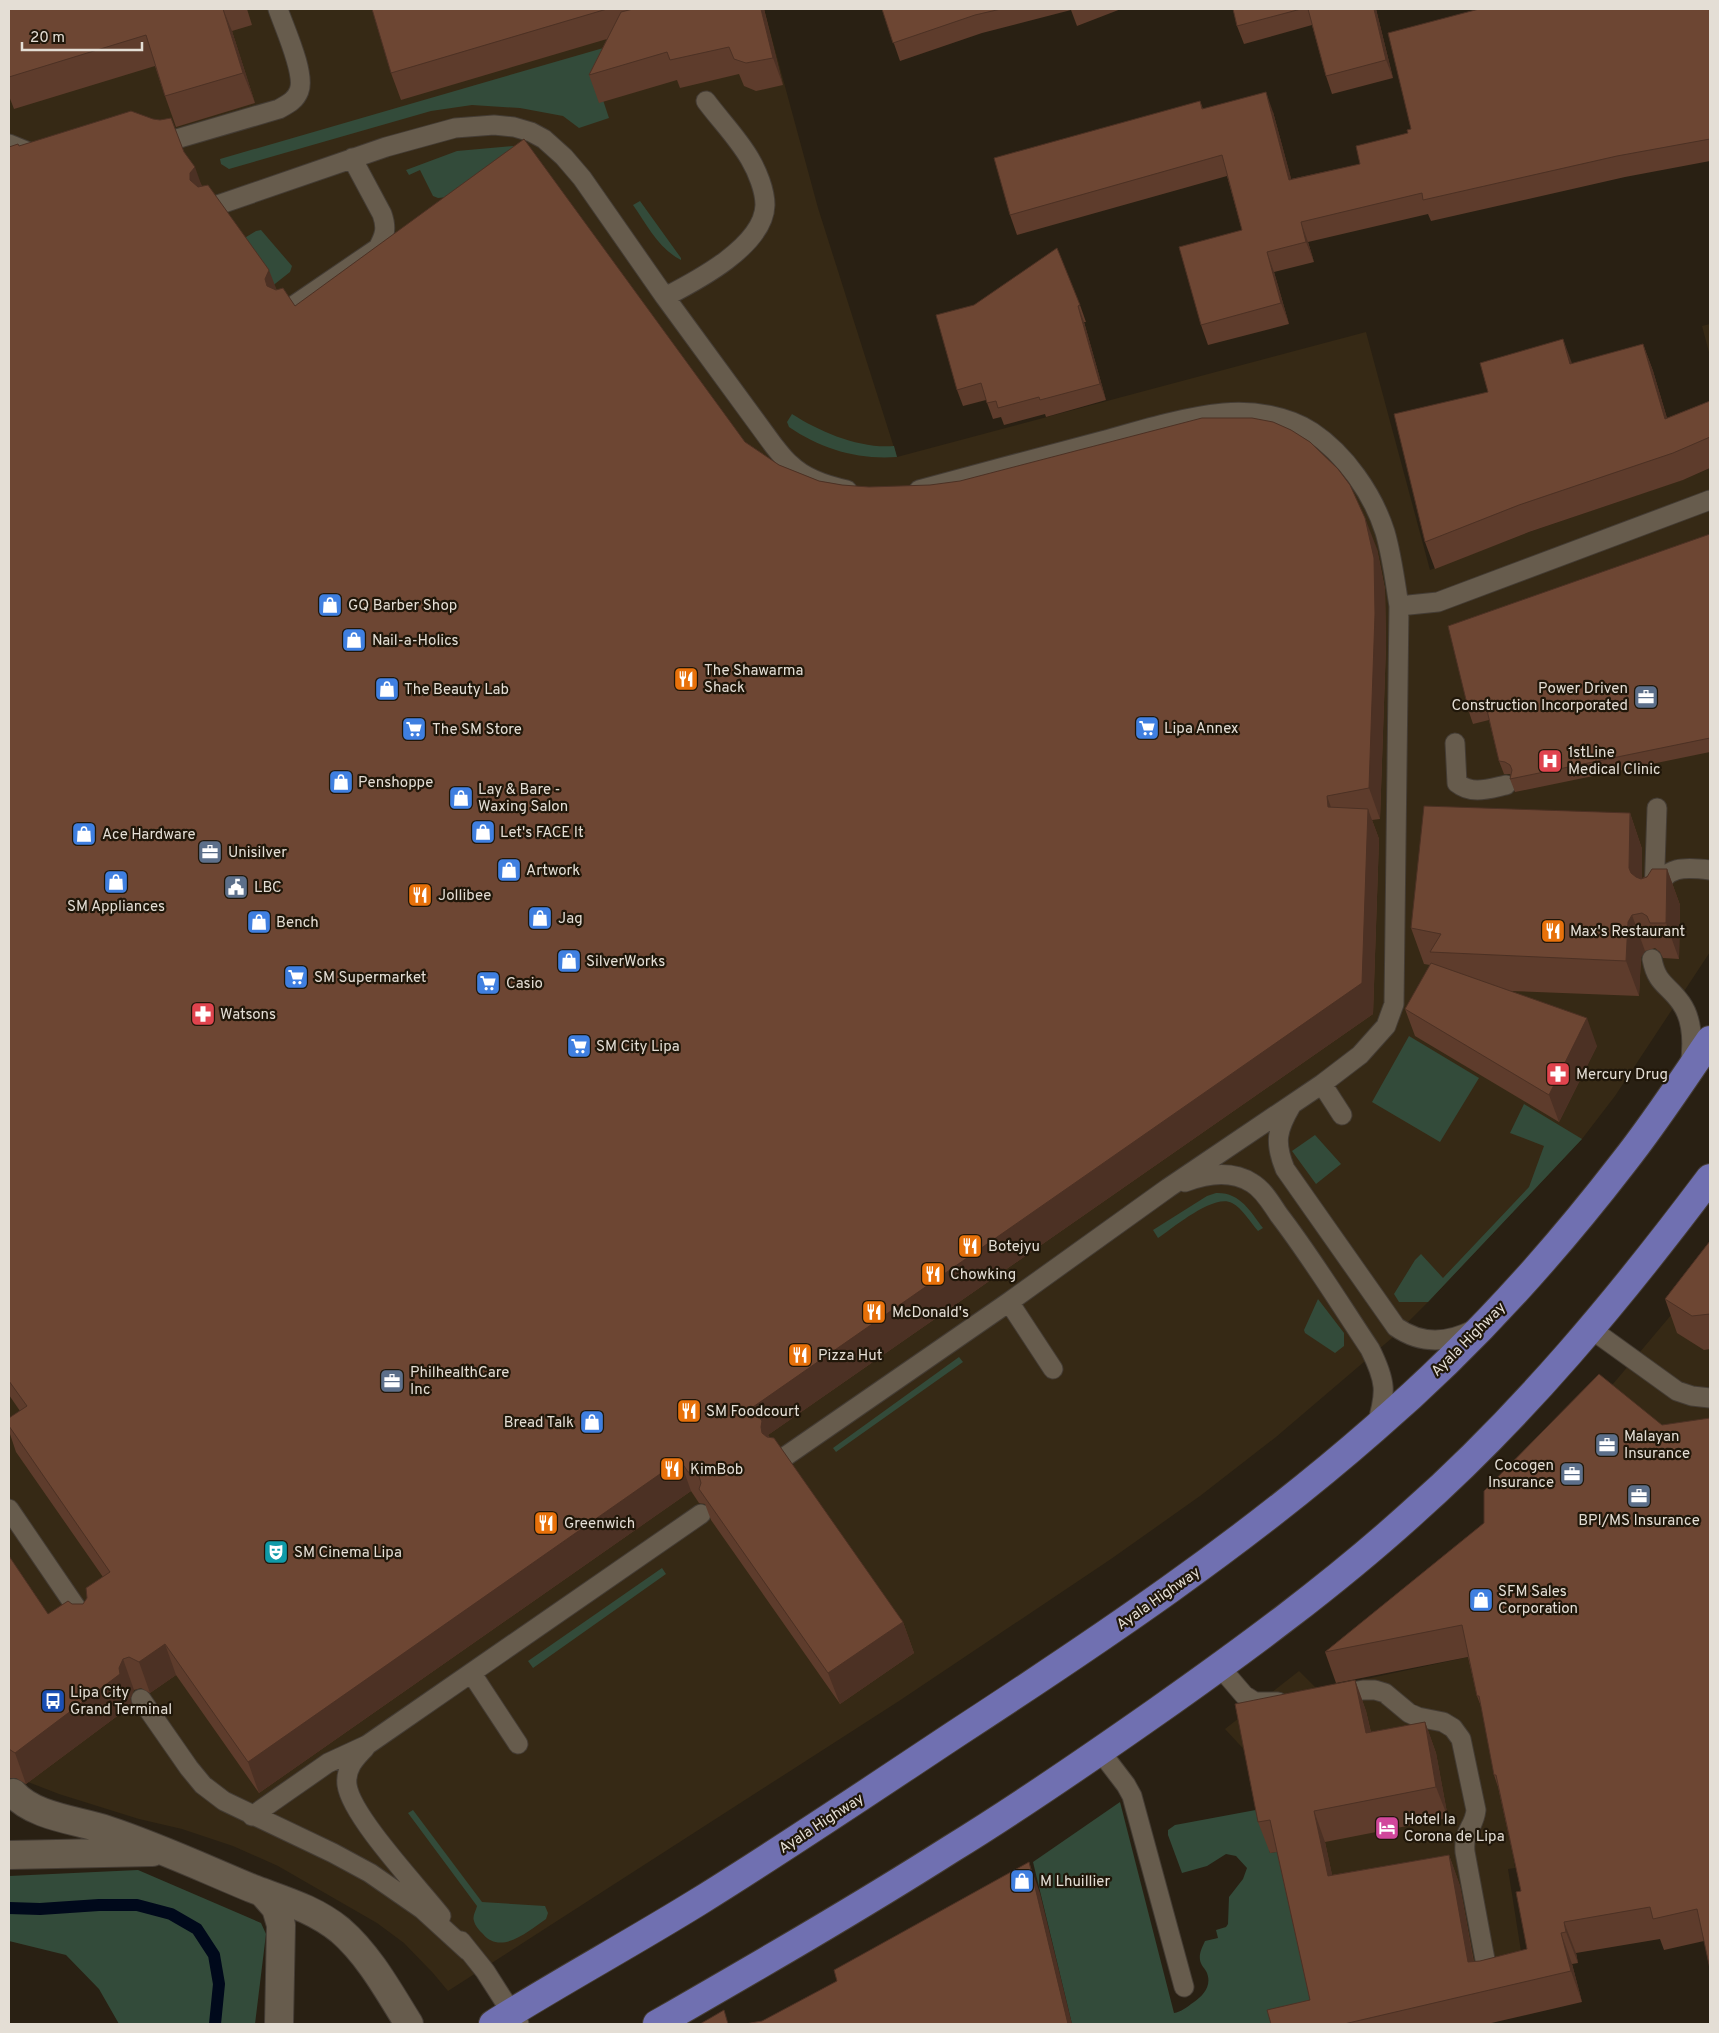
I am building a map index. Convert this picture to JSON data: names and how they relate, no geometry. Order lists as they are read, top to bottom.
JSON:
{
  "streets": {
    "highway": ["Ayala Highway"]
  },
  "places": {
    "shop": [
      "GQ Barber Shop",
      "Nail-a-Holics",
      "The Beauty Lab",
      "Penshoppe",
      "Lay & Bare - Waxing Salon",
      "Let's FACE It",
      "Ace Hardware",
      "Artwork",
      "SM Appliances",
      "Jag",
      "Bench",
      "SilverWorks",
      "Bread Talk",
      "SFM Sales Corporation",
      "M Lhuillier"
    ],
    "restaurant": [
      "The Shawarma Shack",
      "Jollibee",
      "Max's Restaurant",
      "Botejyu",
      "Chowking",
      "McDonald's",
      "Pizza Hut",
      "SM Foodcourt",
      "KimBob",
      "Greenwich"
    ],
    "office": [
      "Power Driven Construction Incorporated",
      "Unisilver",
      "PhilhealthCare Inc",
      "Malayan Insurance",
      "Cocogen Insurance",
      "BPI/MS Insurance"
    ],
    "supermarket": [
      "Lipa Annex",
      "The SM Store",
      "SM Supermarket",
      "Casio",
      "SM City Lipa"
    ],
    "hospital": ["1stLine Medical Clinic"],
    "public building": ["LBC"],
    "pharmacy": ["Watsons", "Mercury Drug"],
    "theatre": ["SM Cinema Lipa"],
    "bus stop": ["Lipa City Grand Terminal"],
    "hotel": ["Hotel la Corona de Lipa"]
  },
  "scale_bar": "20 m"
}
